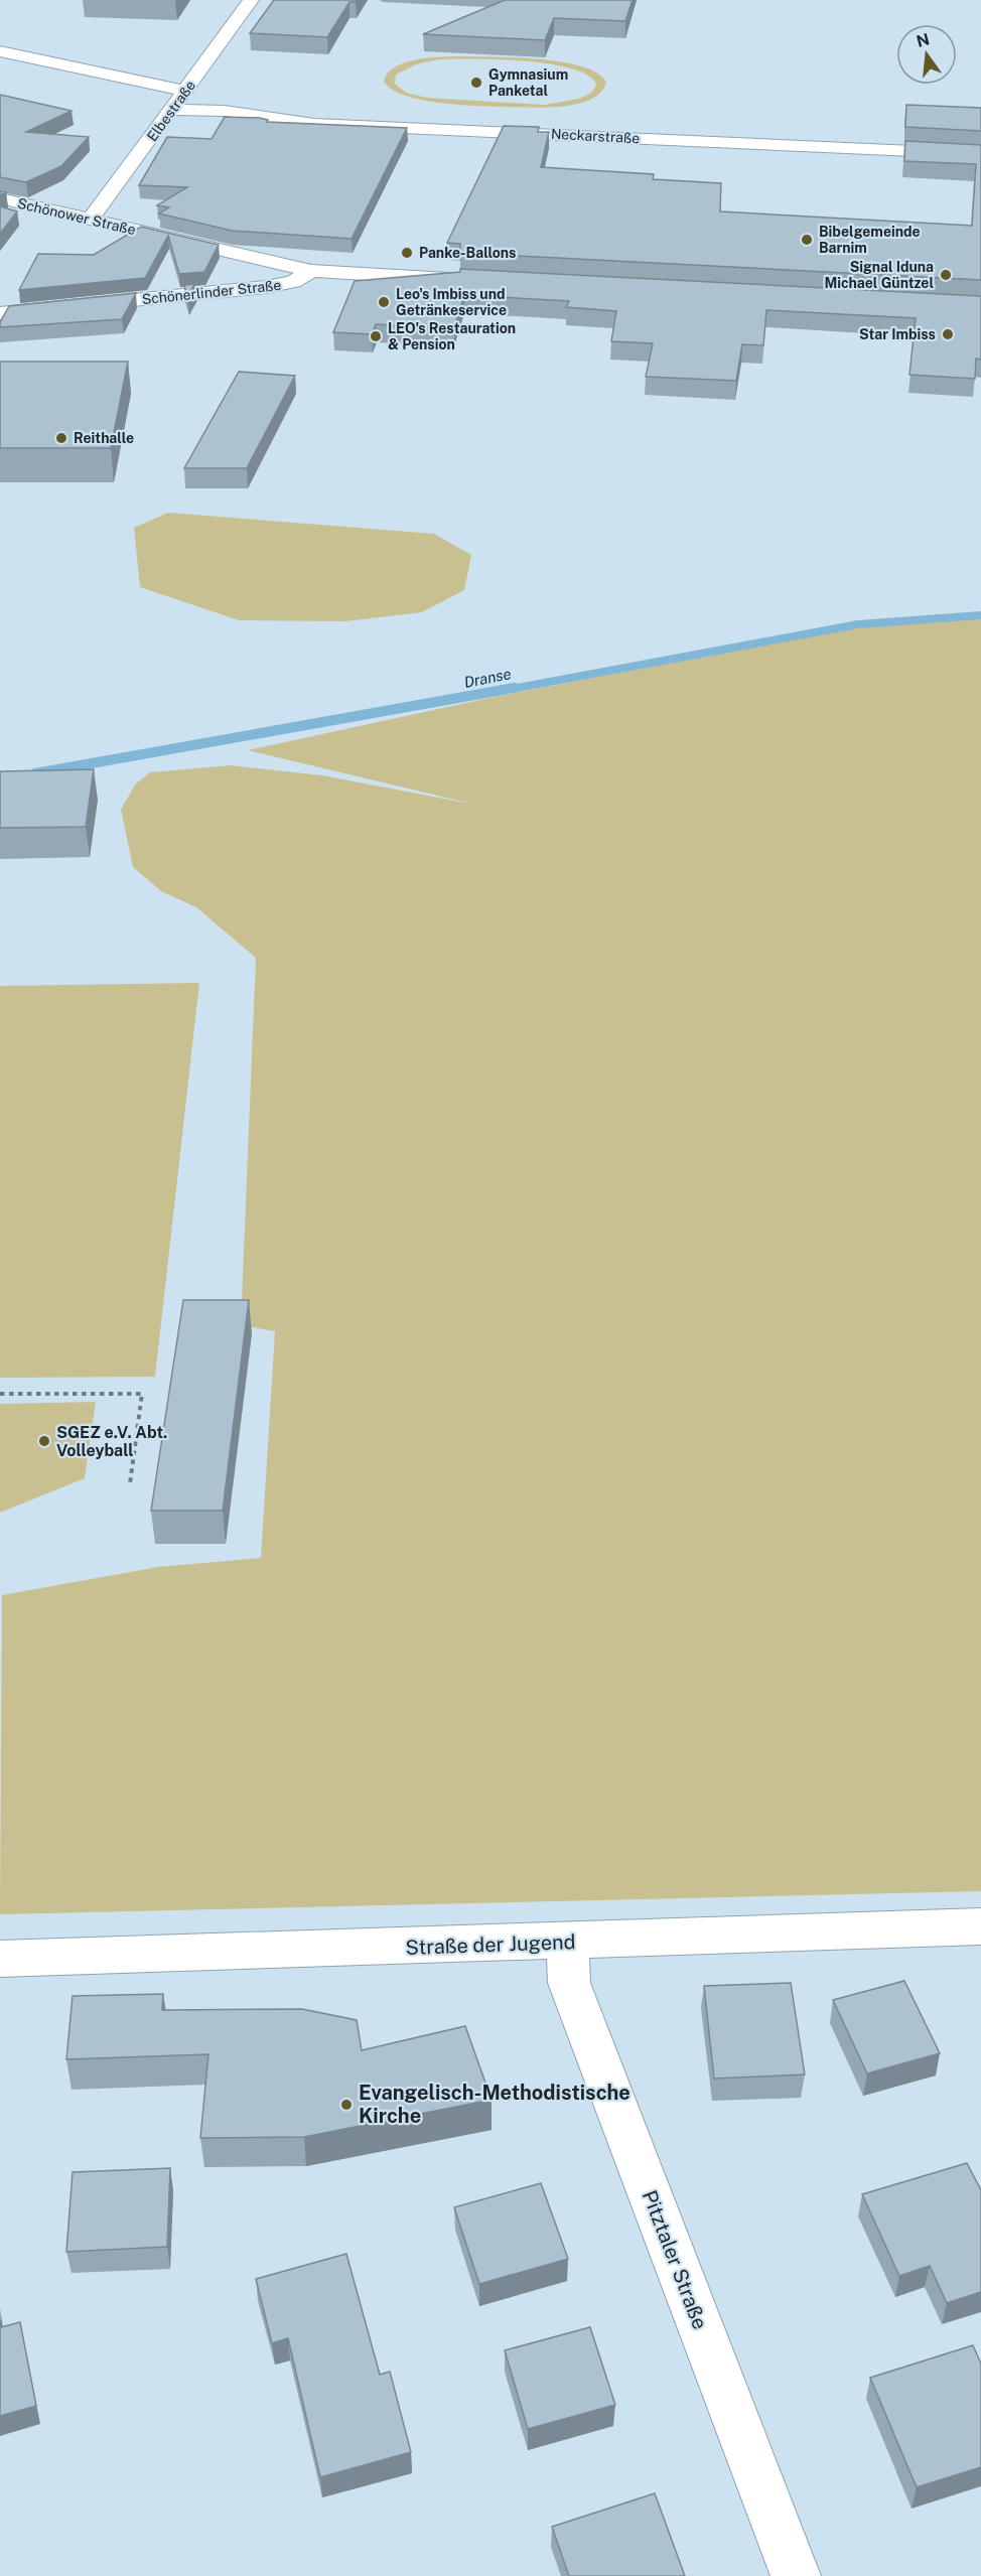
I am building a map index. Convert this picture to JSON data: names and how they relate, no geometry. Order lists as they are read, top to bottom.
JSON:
{
  "streets": {
    "street": [
      "Elbestraße",
      "Neckarstraße",
      "Schönower Straße",
      "Schönerlinder Straße",
      "Straße der Jugend",
      "Pitztaler Straße"
    ]
  },
  "crossings": [
    ["Elbestraße", "Neckarstraße"],
    ["Elbestraße", "Schönower Straße"],
    ["Schönower Straße", "Schönerlinder Straße"],
    ["Straße der Jugend", "Pitztaler Straße"]
  ],
  "water": ["Dranse"],
  "places": [
    "Gymnasium Panketal",
    "Bibelgemeinde Barnim",
    "Panke-Ballons",
    "Signal Iduna Michael Güntzel",
    "Leo's Imbiss und Getränkeservice",
    "Star Imbiss",
    "LEO's Restauration & Pension",
    "Reithalle",
    "SGEZ e.V. Abt. Volleyball",
    "Evangelisch-Methodistische Kirche"
  ],
  "north": "top"
}
